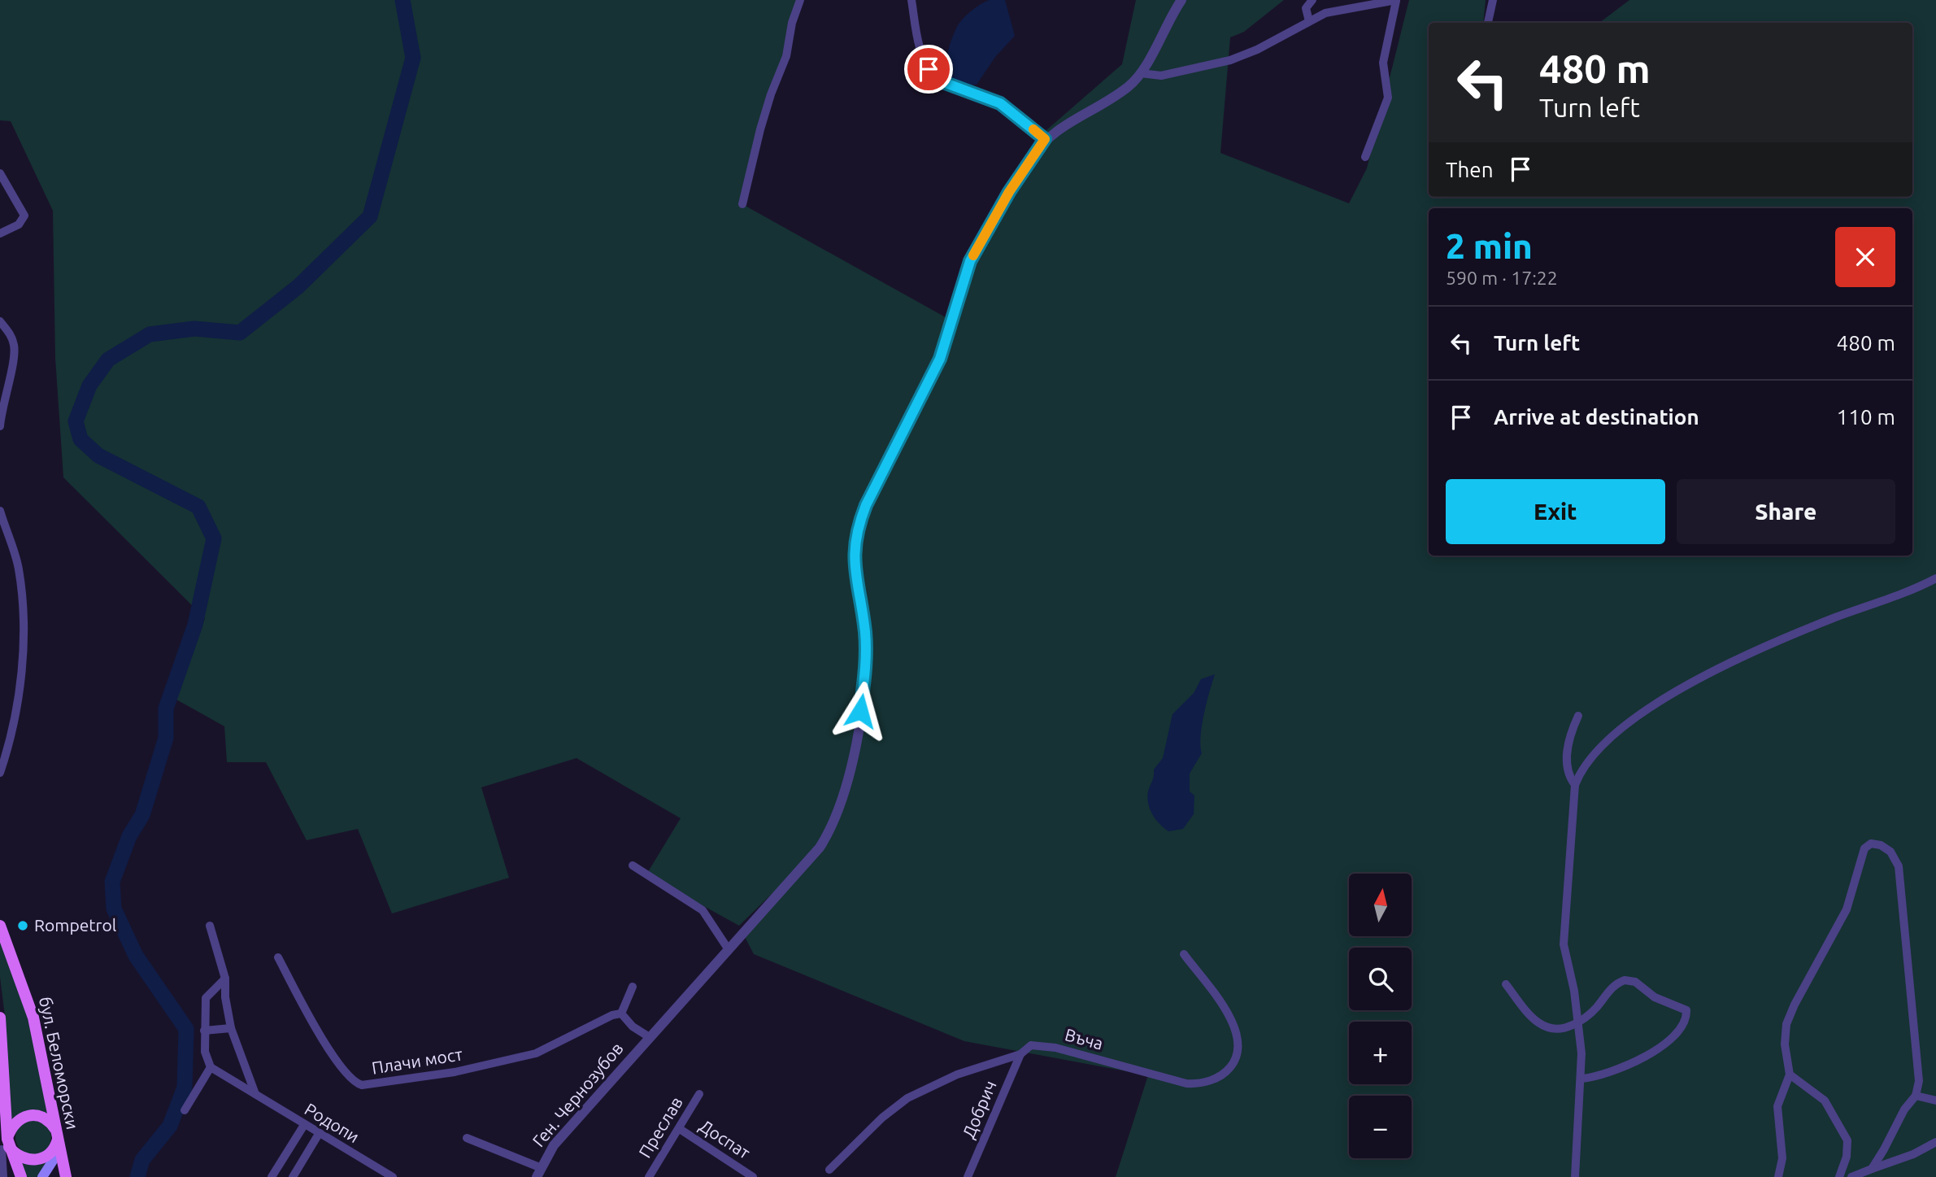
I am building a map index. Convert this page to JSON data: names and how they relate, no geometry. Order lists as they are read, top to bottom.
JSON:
{
  "streets": {
    "main road": ["бул. Беломорски"],
    "street": [
      "Въча",
      "Плачи мост",
      "Ген. Чернозубов",
      "Добрич",
      "Родопи",
      "Преслав",
      "Доспат"
    ]
  },
  "crossings": [
    ["Въча", "Добрич"],
    ["Преслав", "Доспат"]
  ],
  "places": ["Rompetrol"],
  "north": "top",
  "page": {
    "turn": ["480 m", "Turn left"],
    "then": "Then",
    "heading": ["2 min", "590 m · 17:22"],
    "list": [
      {
        "name": "Turn left",
        "value": "480 m"
      },
      {
        "name": "Arrive at destination",
        "value": "110 m"
      }
    ],
    "buttons": ["Exit", "Share"],
    "map_buttons": ["+", "−"]
  }
}
